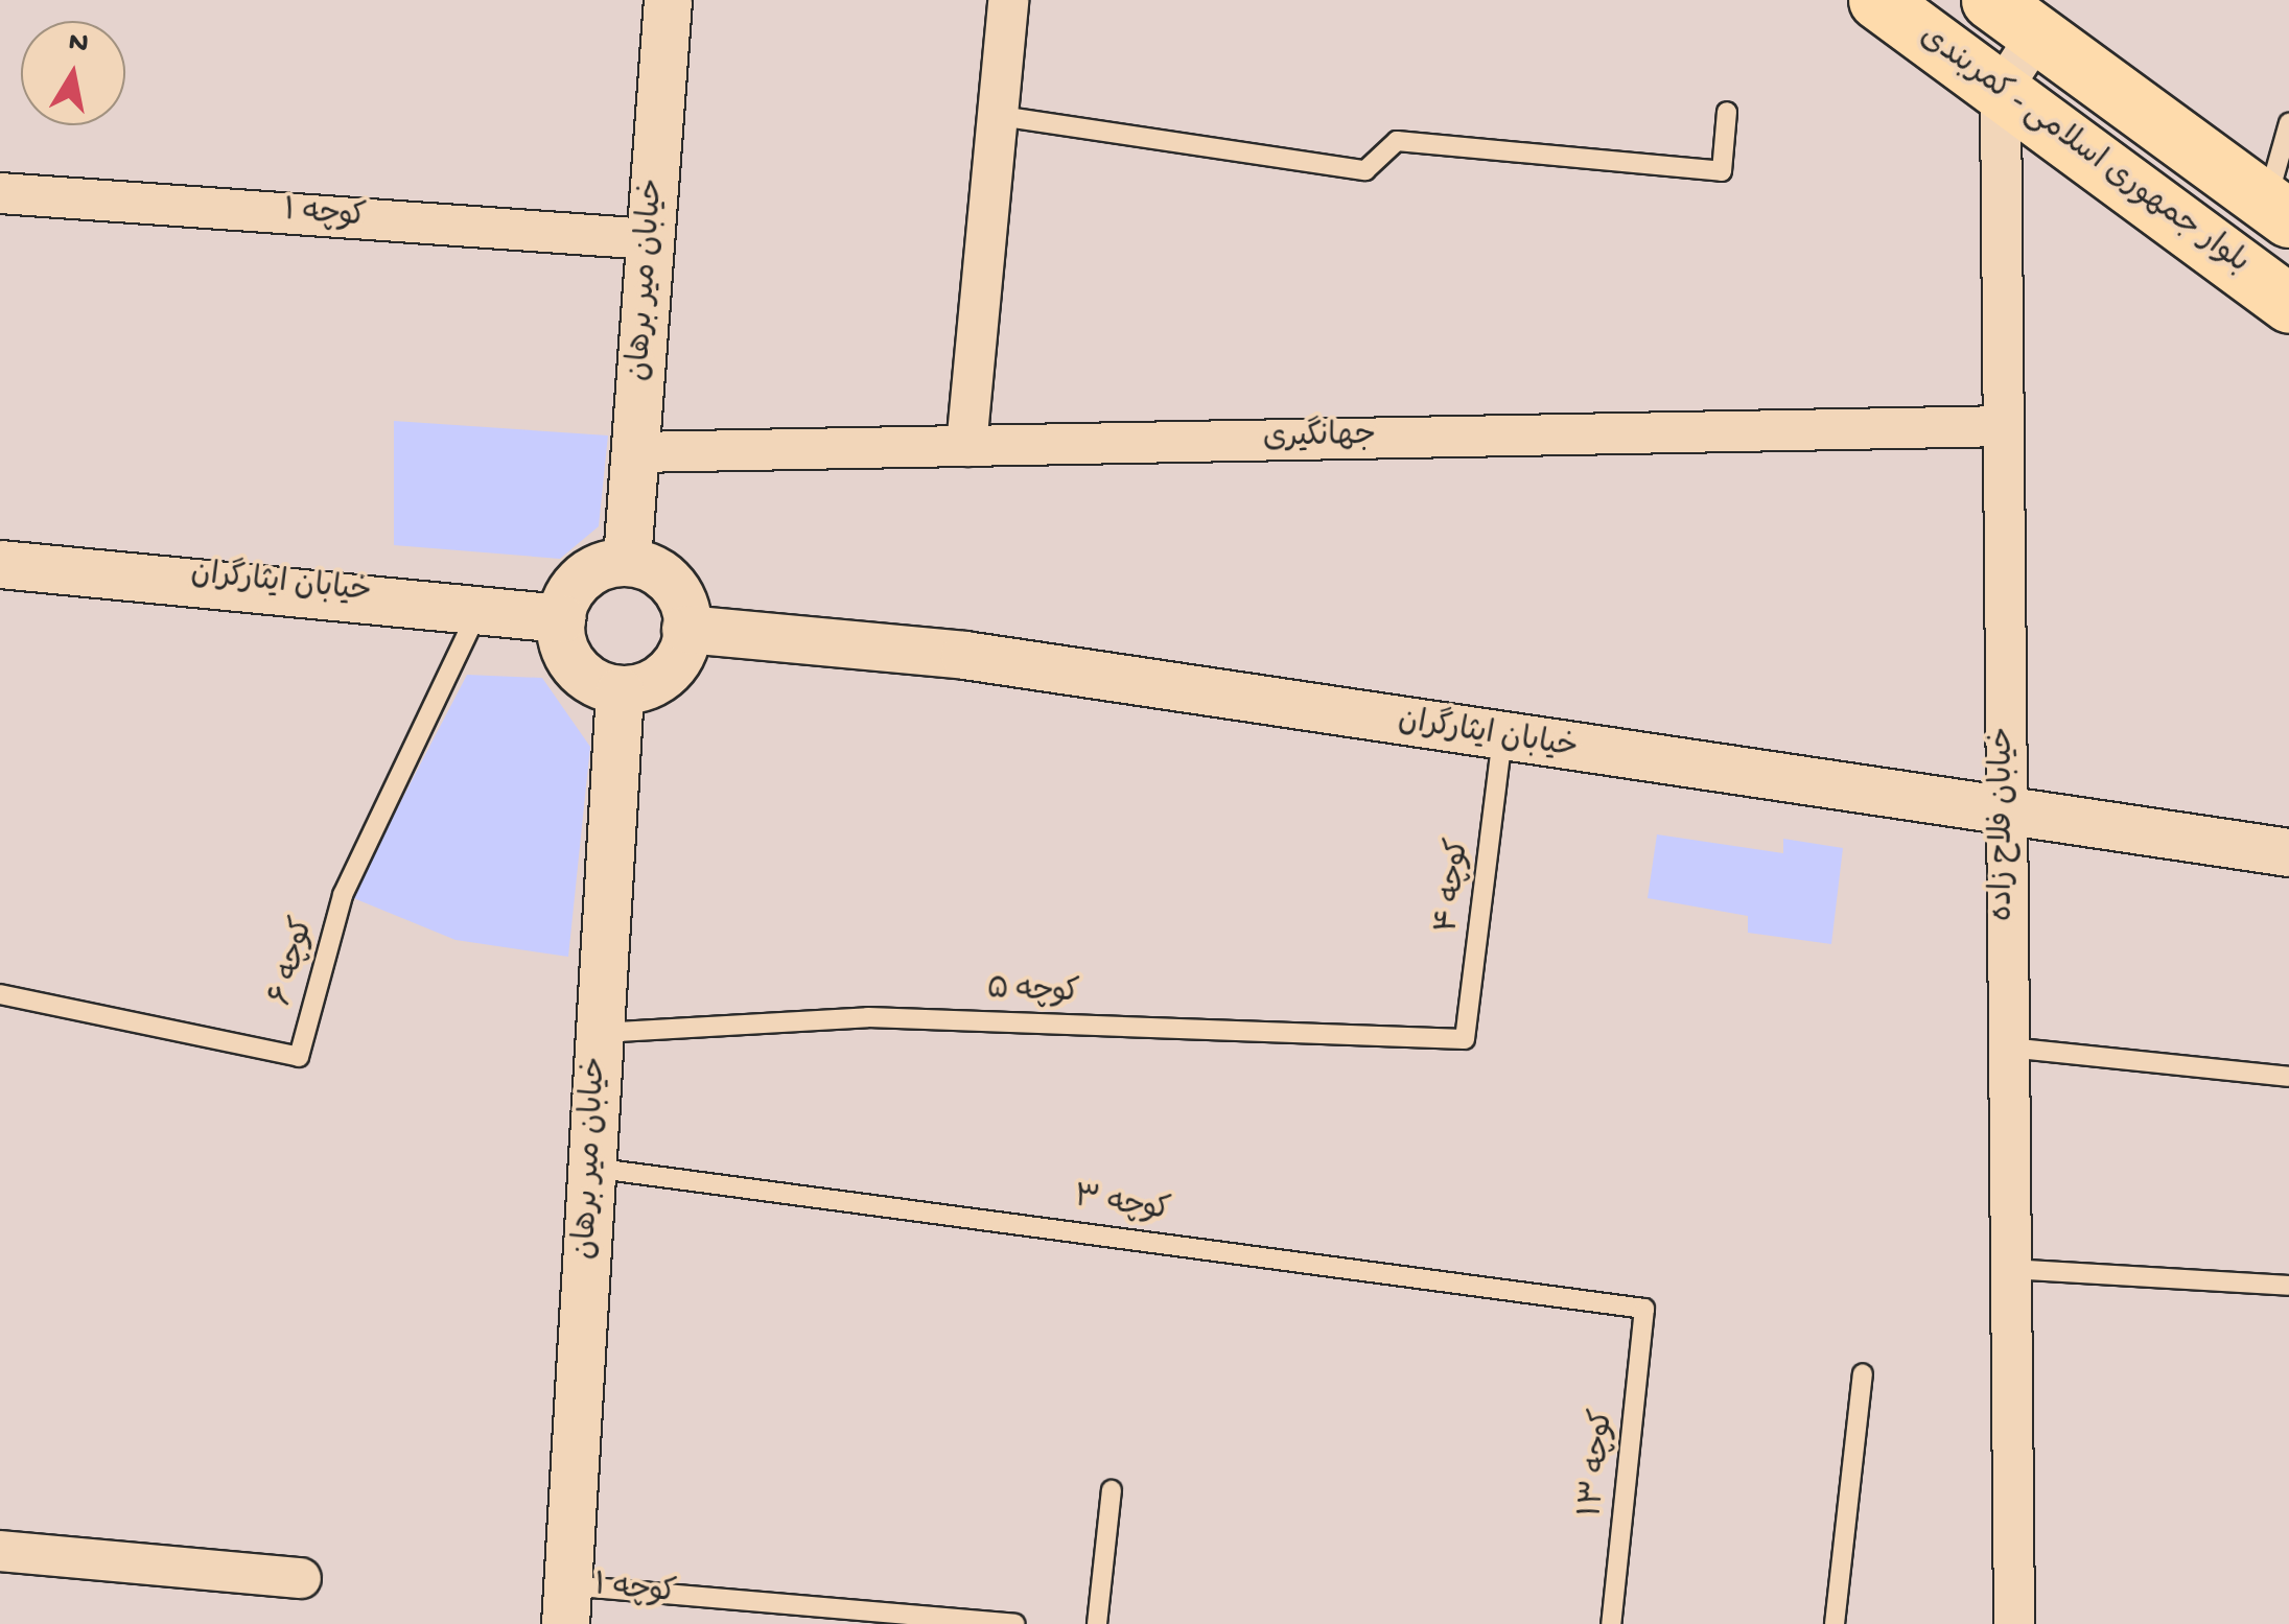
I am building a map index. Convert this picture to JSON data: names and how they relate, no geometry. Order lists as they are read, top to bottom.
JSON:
{
  "streets": {
    "main road": ["بلوار جمهوری اسلامی - کمربندی"],
    "street": [
      "کوچه ۱",
      "خیابان میر برهان",
      "جهانگیری",
      "خیابان ایثارگران",
      "خیابان فلاح زاده"
    ],
    "lane": [
      "کوچه ۴",
      "کوچه ۶",
      "کوچه ۵",
      "کوچه ۳",
      "کوچه ۱۳"
    ]
  },
  "crossings": [
    ["بلوار جمهوری اسلامی - کمربندی", "خیابان فلاح زاده"],
    ["کوچه ۱", "خیابان میر برهان"],
    ["خیابان میر برهان", "جهانگیری"],
    ["خیابان میر برهان", "خیابان ایثارگران"],
    ["خیابان میر برهان", "کوچه ۵"],
    ["خیابان میر برهان", "کوچه ۳"],
    ["جهانگیری", "خیابان فلاح زاده"],
    ["خیابان ایثارگران", "خیابان فلاح زاده"],
    ["خیابان ایثارگران", "کوچه ۴"],
    ["خیابان ایثارگران", "کوچه ۶"],
    ["کوچه ۴", "کوچه ۵"],
    ["کوچه ۳", "کوچه ۱۳"]
  ],
  "north": "top"
}
